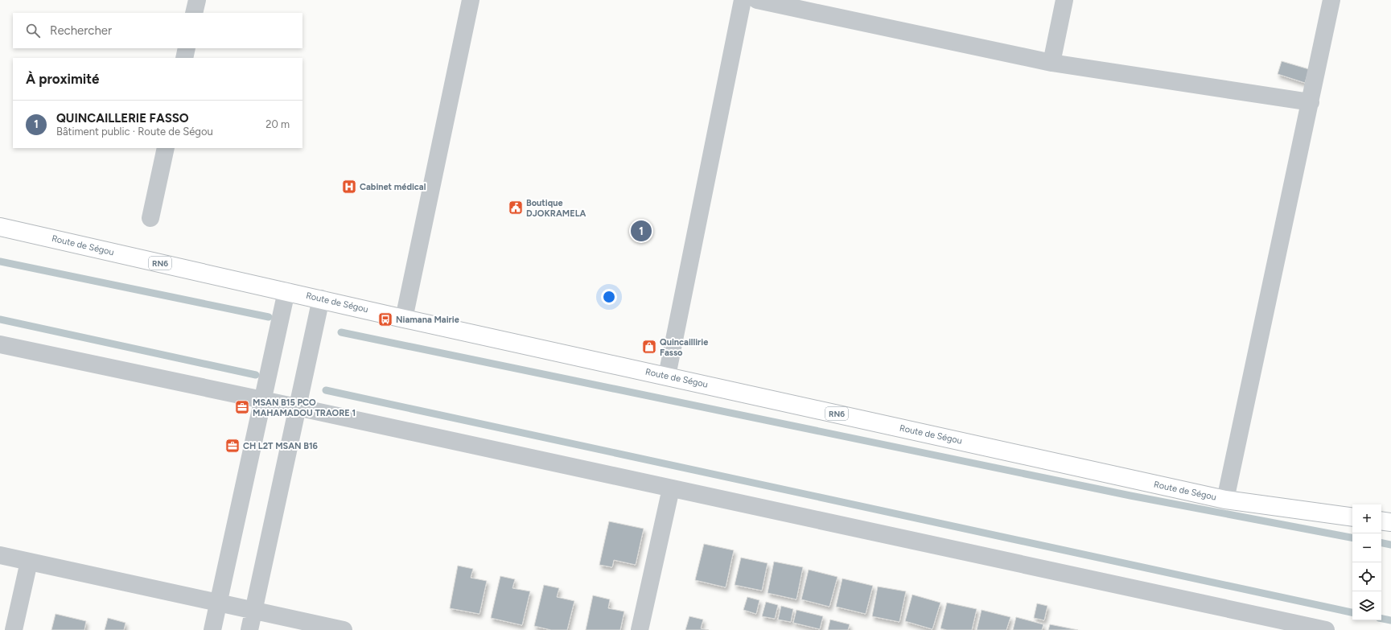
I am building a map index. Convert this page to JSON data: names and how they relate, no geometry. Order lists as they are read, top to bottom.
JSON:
{
  "streets": {
    "highway": ["Route de Ségou", "RN6"]
  },
  "places": {
    "hospital": ["Cabinet médical"],
    "public building": ["Boutique DJOKRAMELA"],
    "bus stop": ["Niamana Mairie"],
    "shop": ["Quincaillirie Fasso"],
    "office": ["MSAN B15 PCO MAHAMADOU TRAORE 1", "CH L2T MSAN B16"]
  },
  "page": {
    "search": "Rechercher",
    "heading": "À proximité",
    "list": [
      {
        "mark": "1",
        "name": "QUINCAILLERIE FASSO",
        "note": "Bâtiment public · Route de Ségou",
        "value": "20 m"
      }
    ],
    "pins": "1",
    "map_buttons": ["+", "−"]
  }
}
